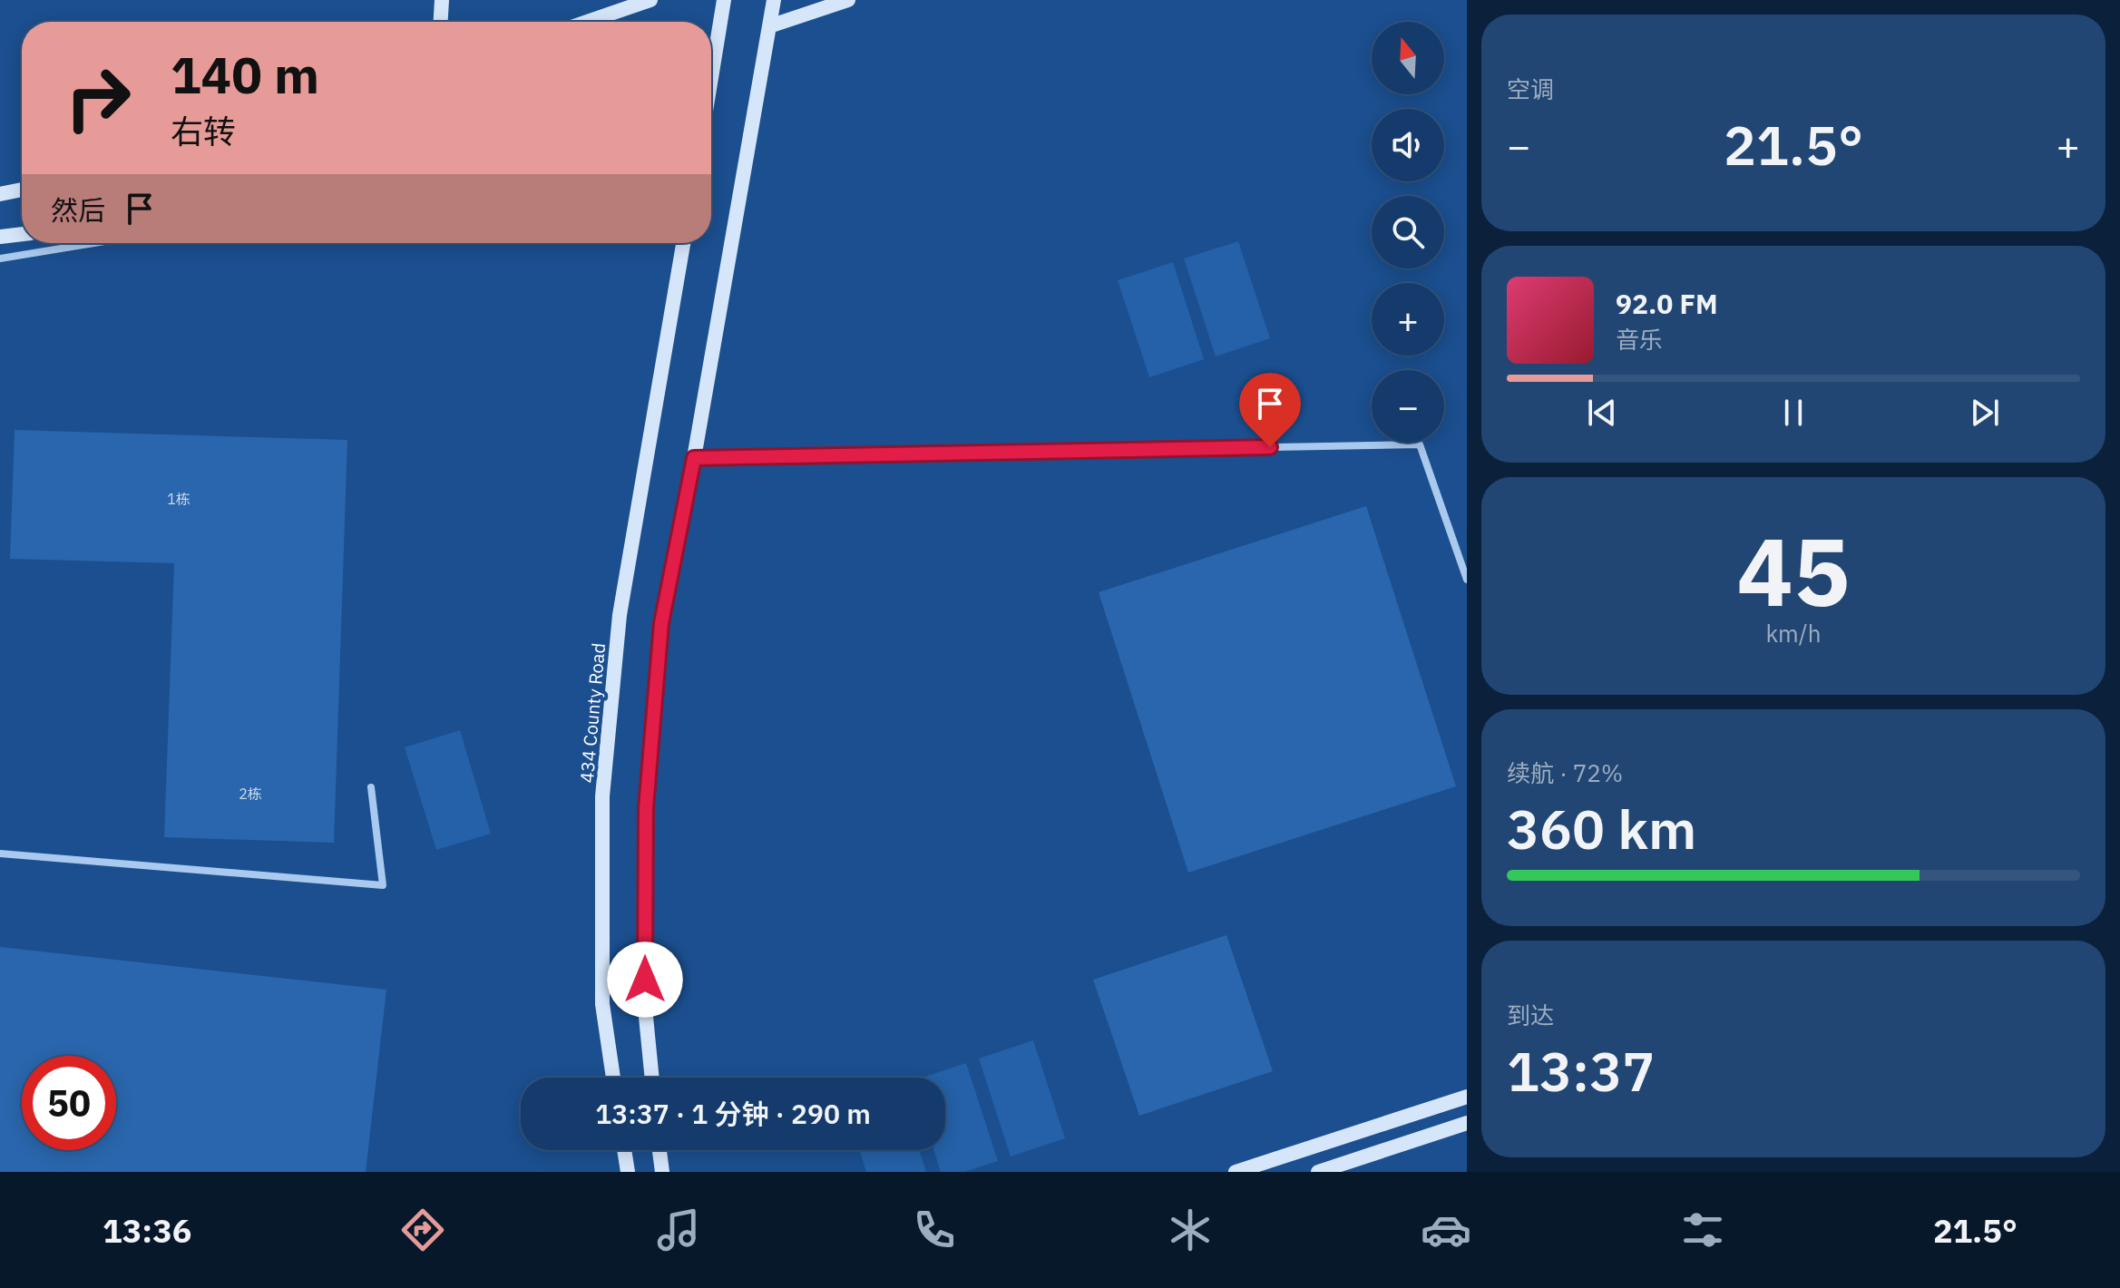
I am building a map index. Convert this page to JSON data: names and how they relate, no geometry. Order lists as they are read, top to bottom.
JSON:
{
  "streets": {
    "main road": ["434 County Road"]
  },
  "house_numbers": ["1栋", "2栋"],
  "north": "top",
  "page": {
    "tile": [
      "空调",
      ["45", "km/h"],
      ["续航 · 72%", "360 km"],
      ["到达", "13:37"]
    ],
    "map_buttons": ["+", "−"],
    "turn": ["140 m", "右转"],
    "heat": ["−", "21.5°", "+"],
    "then": "然后",
    "song": ["92.0 FM", "音乐"],
    "limit": "50",
    "trip": "13:37 · 1 分钟 · 290 m",
    "tabs": ["13:36", "21.5°"]
  }
}
